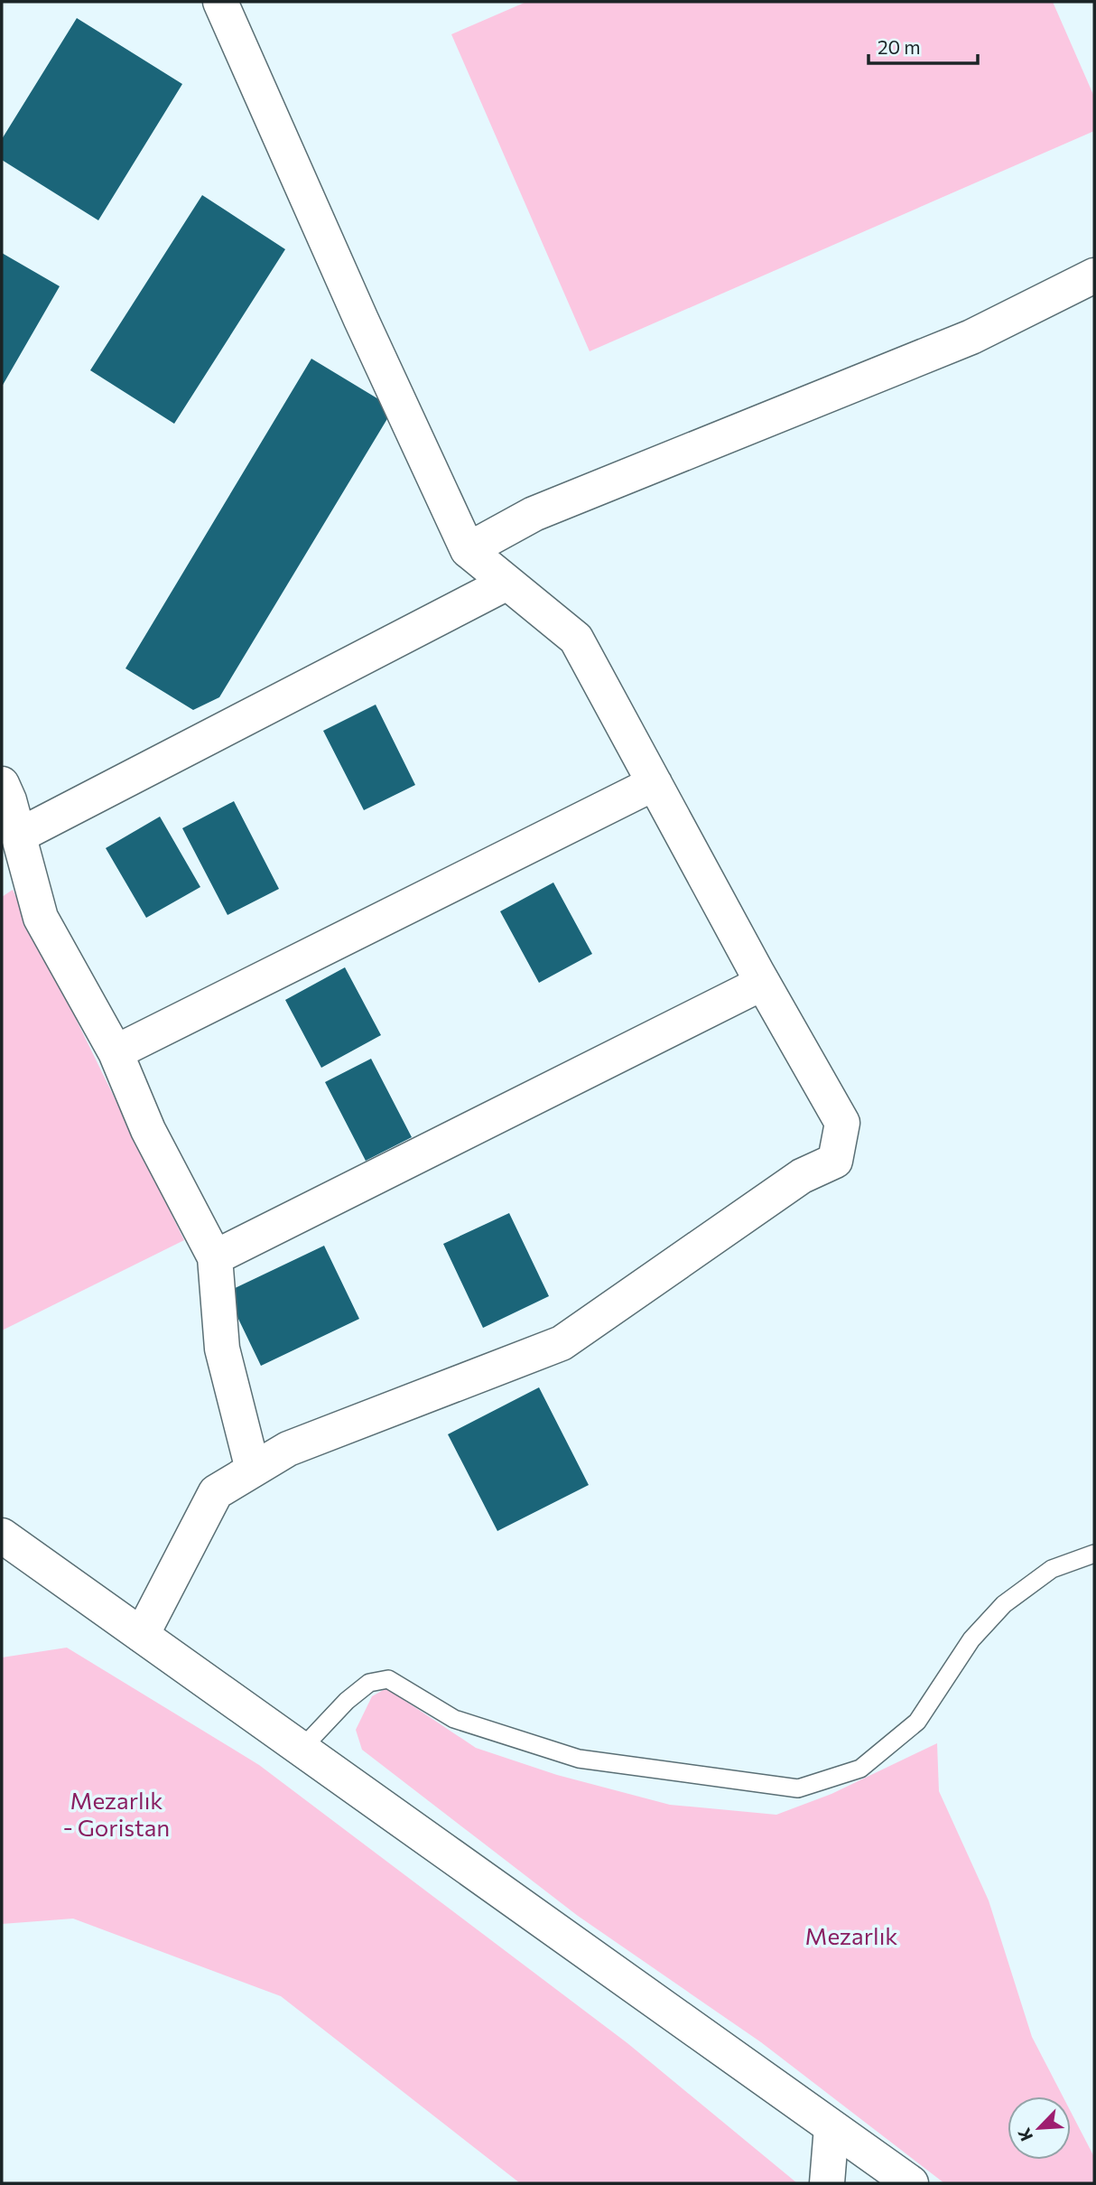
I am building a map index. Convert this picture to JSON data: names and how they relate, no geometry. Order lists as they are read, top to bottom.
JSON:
{
  "parks": ["Mezarlık - Goristan", "Mezarlık"],
  "scale_bar": "20 m",
  "north": "bottom left"
}
